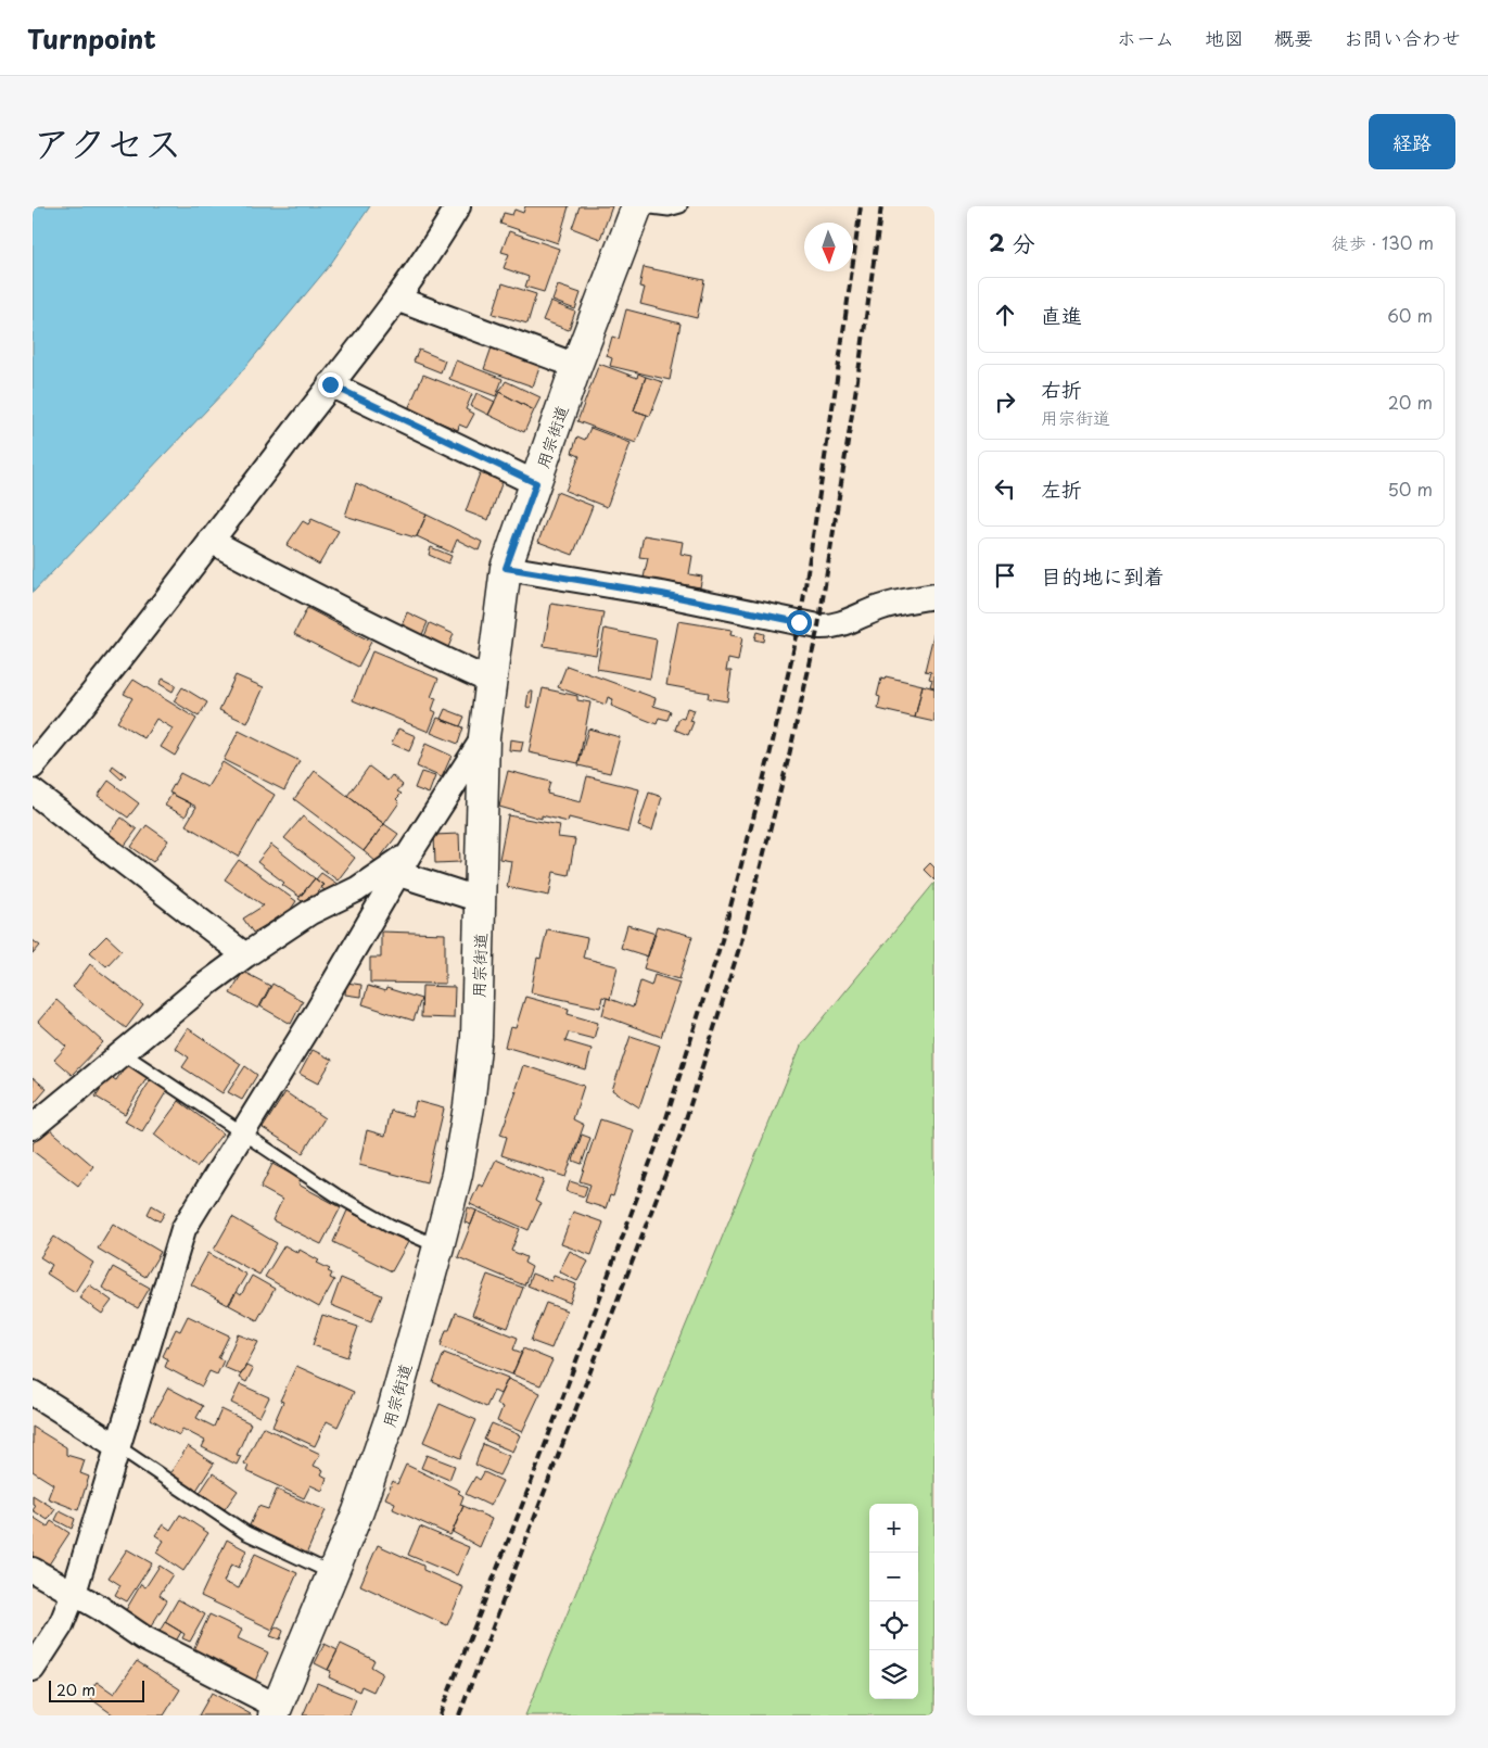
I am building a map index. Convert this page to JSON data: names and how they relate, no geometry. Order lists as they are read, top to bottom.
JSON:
{
  "streets": {
    "main road": ["用宗街道"]
  },
  "scale_bar": "20 m",
  "north": "bottom",
  "page": {
    "header": "Turnpoint",
    "nav": [
      "ホーム",
      "地図",
      "概要",
      "お問い合わせ"
    ],
    "title": "アクセス",
    "buttons": "経路",
    "heading": ["2 分", "徒歩 · 130 m"],
    "list": [
      ["直進", "60 m"],
      ["右折", "用宗街道", "20 m"],
      ["左折", "50 m"],
      "目的地に到着"
    ],
    "map_buttons": ["+", "−"],
    "scale": "20 m"
  }
}
